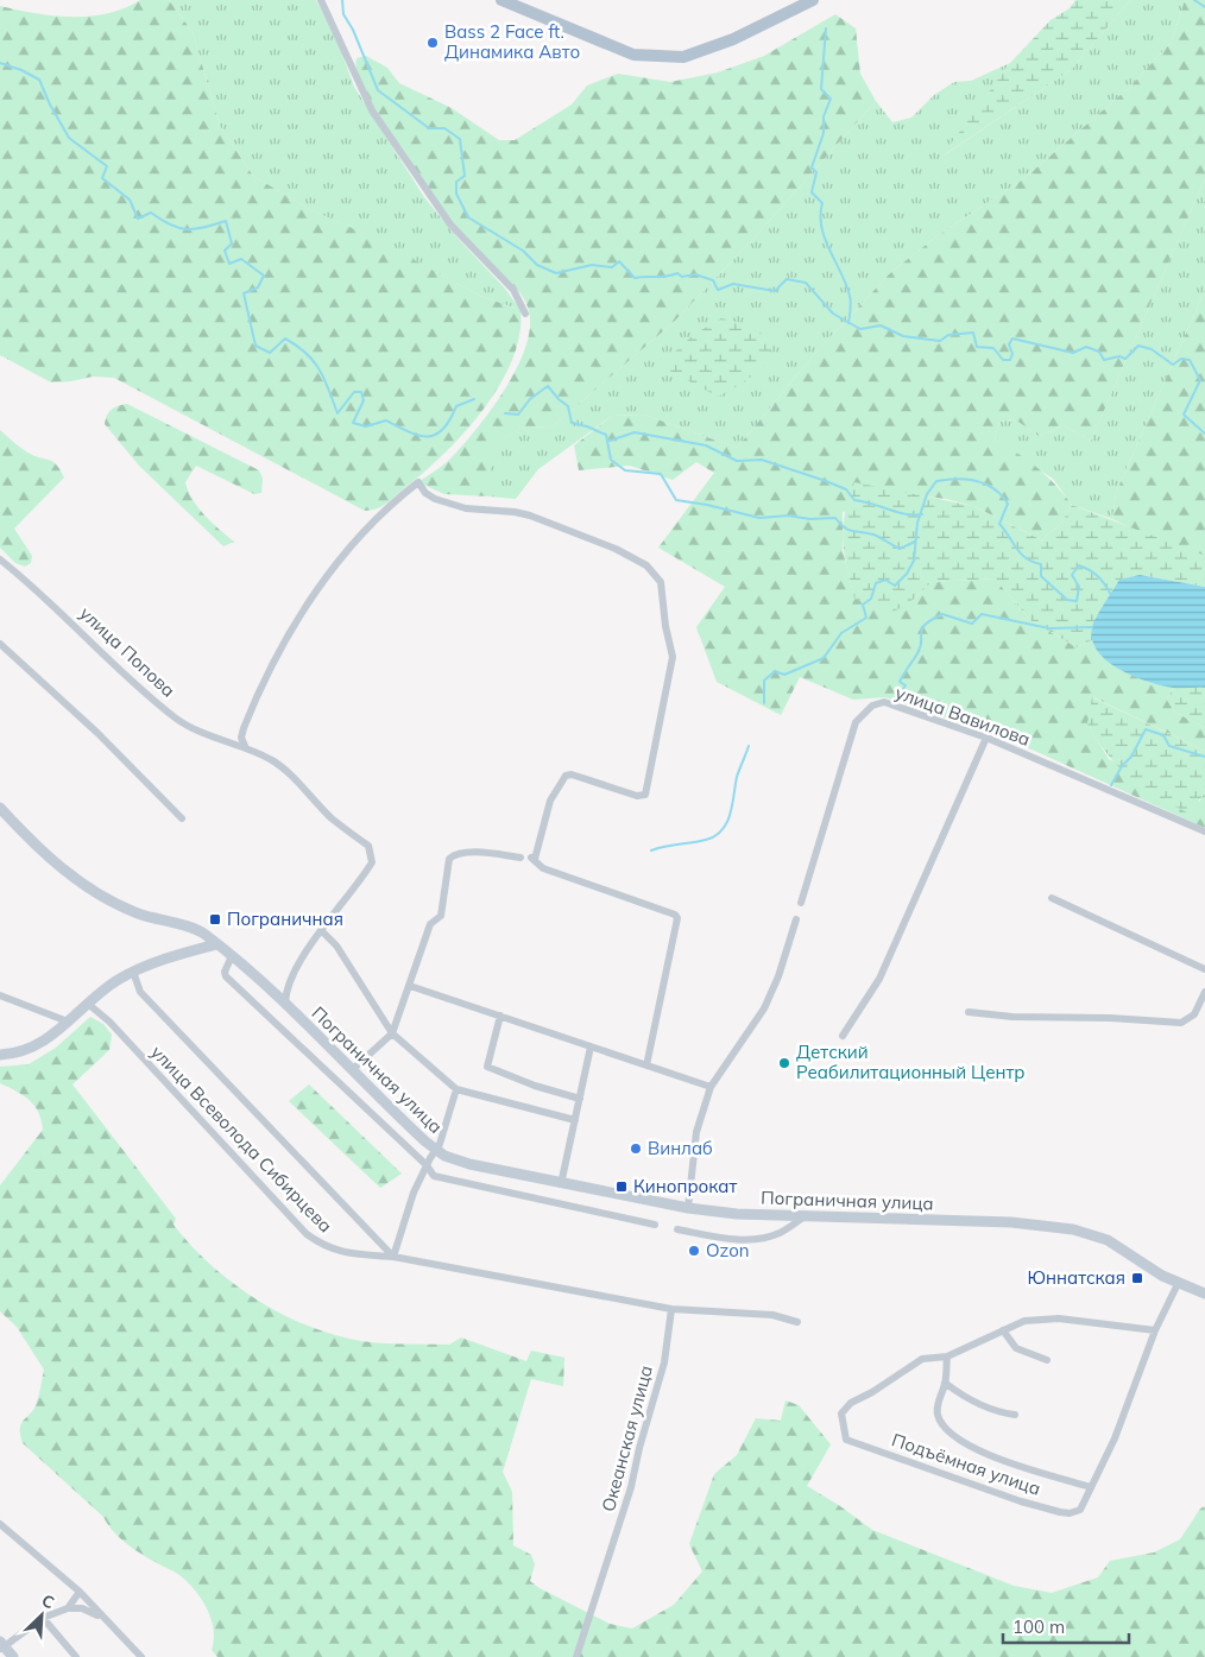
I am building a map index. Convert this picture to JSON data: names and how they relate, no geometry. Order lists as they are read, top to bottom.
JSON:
{
  "streets": {
    "main road": ["Пограничная улица"],
    "street": [
      "улица Попова",
      "улица Вавилова",
      "улица Всеволода Сибирцева",
      "Океанская улица",
      "Подъёмная улица"
    ]
  },
  "crossings": [
    ["Пограничная улица", "Подъёмная улица"],
    ["улица Всеволода Сибирцева", "Океанская улица"]
  ],
  "places": {
    "other": [
      "Bass 2 Face ft. Динамика Авто",
      "Детский Реабилитационный Центр",
      "Винлаб",
      "Ozon"
    ],
    "transit": ["Пограничная", "Кинопрокат", "Юннатская"]
  },
  "scale_bar": "100 m",
  "north": "top right"
}
